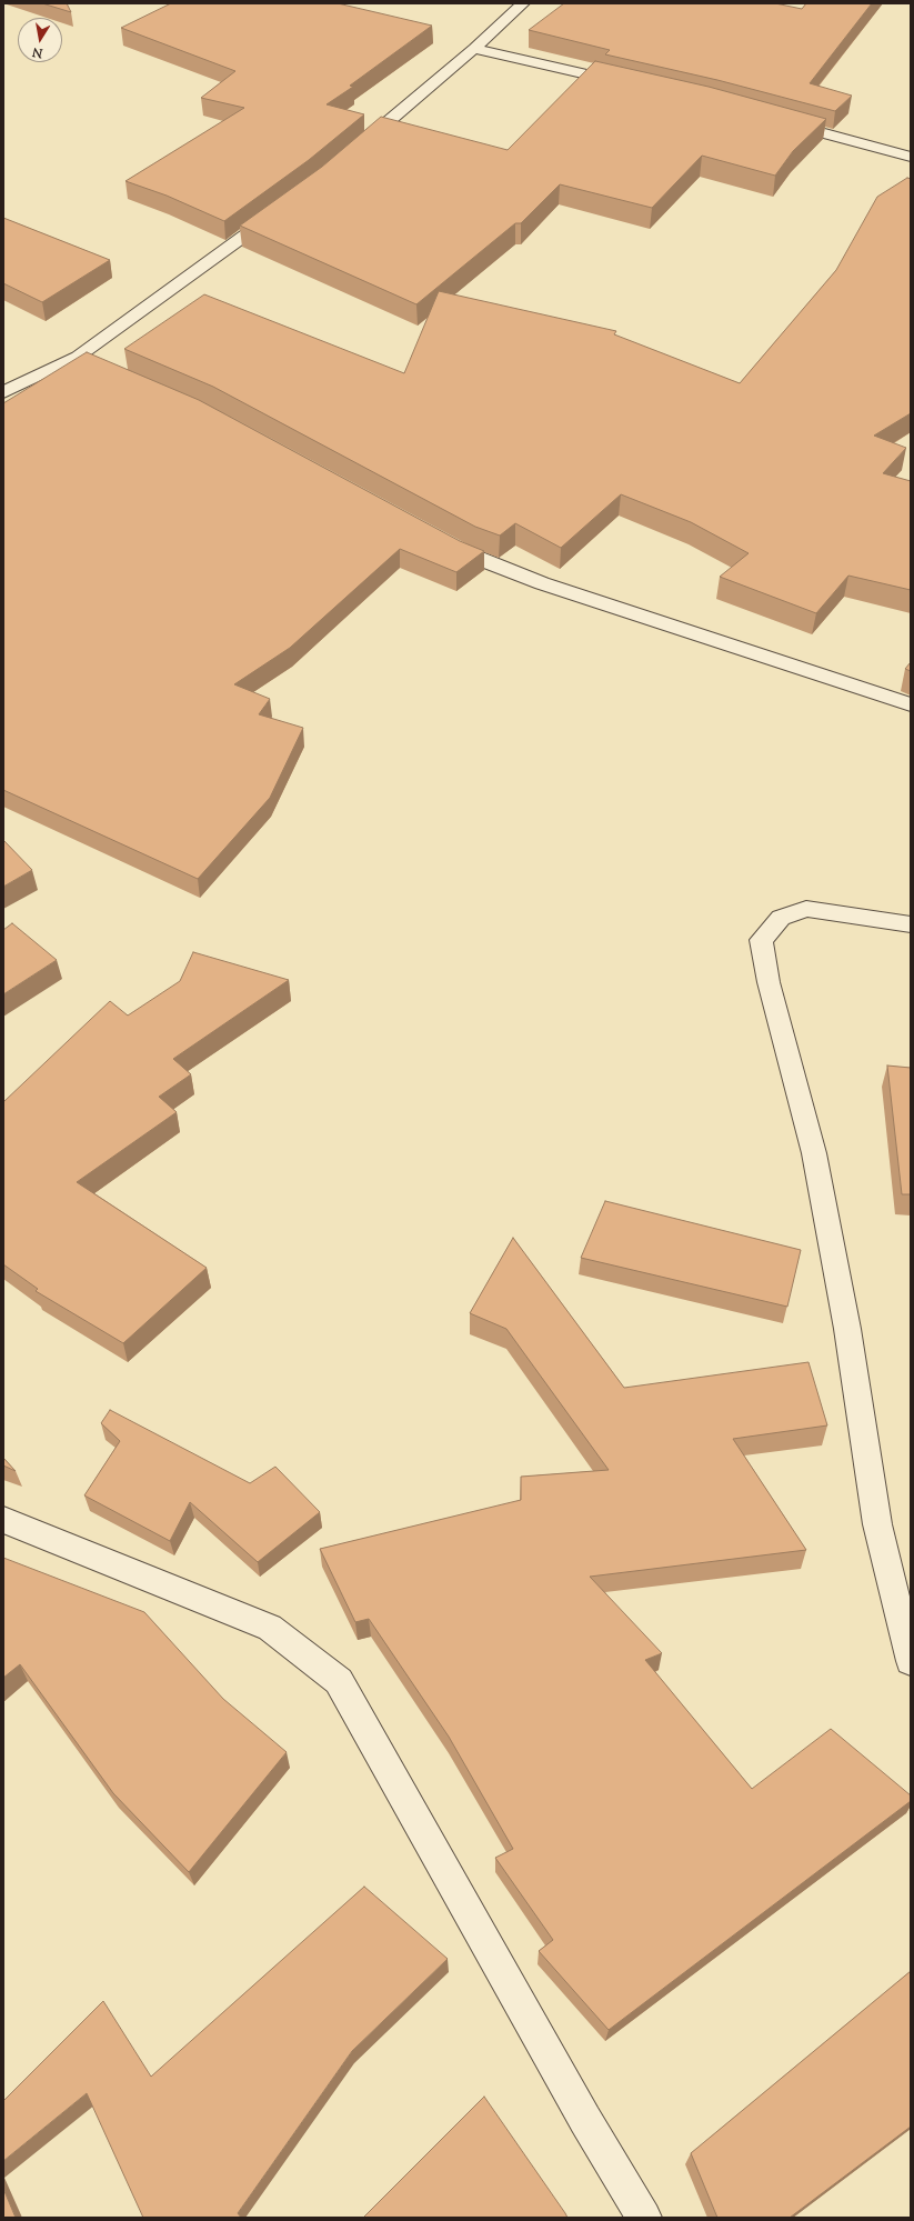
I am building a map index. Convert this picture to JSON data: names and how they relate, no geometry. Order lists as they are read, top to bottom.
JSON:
{
  "north": "bottom"
}
